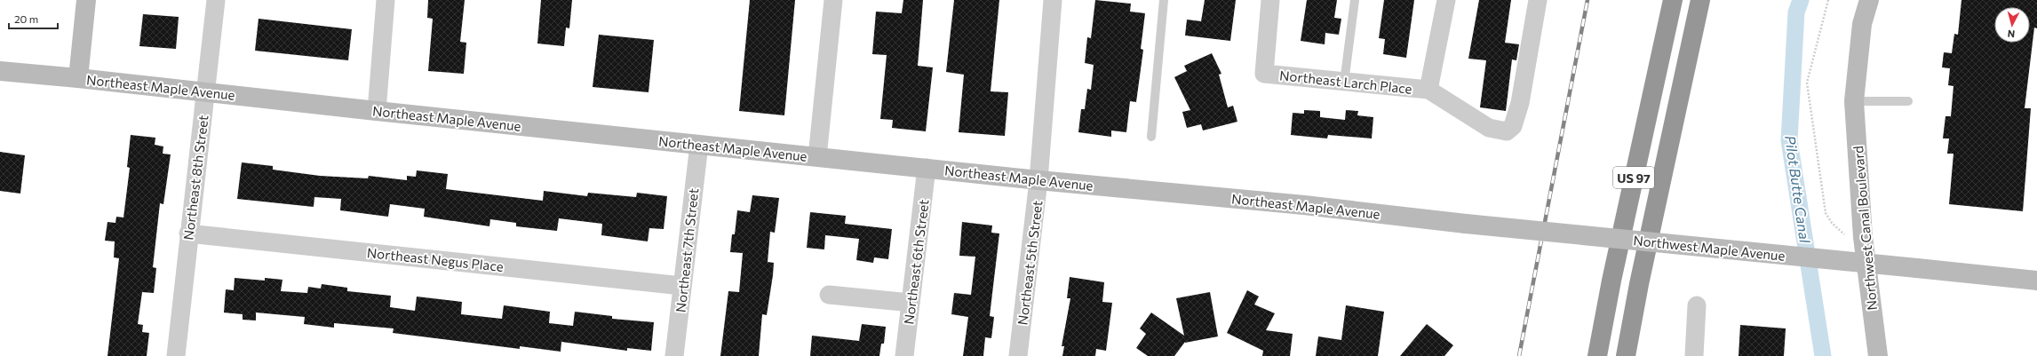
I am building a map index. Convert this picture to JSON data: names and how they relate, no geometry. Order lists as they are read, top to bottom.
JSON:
{
  "streets": {
    "highway": ["US 97"],
    "main road": ["Northeast Maple Avenue", "Northwest Canal Boulevard", "Northwest Maple Avenue"],
    "street": [
      "Northeast Larch Place",
      "Northeast 8th Street",
      "Northeast 7th Street",
      "Northeast Negus Place",
      "Northeast 6th Street",
      "Northeast 5th Street"
    ]
  },
  "crossings": [
    ["Northeast Maple Avenue", "Northeast 8th Street"],
    ["Northeast Maple Avenue", "Northwest Maple Avenue"],
    ["Northeast Maple Avenue", "Northeast 7th Street"],
    ["Northeast Maple Avenue", "Northeast 6th Street"],
    ["Northeast Maple Avenue", "Northeast 5th Street"],
    ["Northeast 8th Street", "Northeast Negus Place"],
    ["Northeast 7th Street", "Northeast Negus Place"]
  ],
  "water": ["Pilot Butte Canal"],
  "scale_bar": "20 m",
  "north": "bottom"
}
